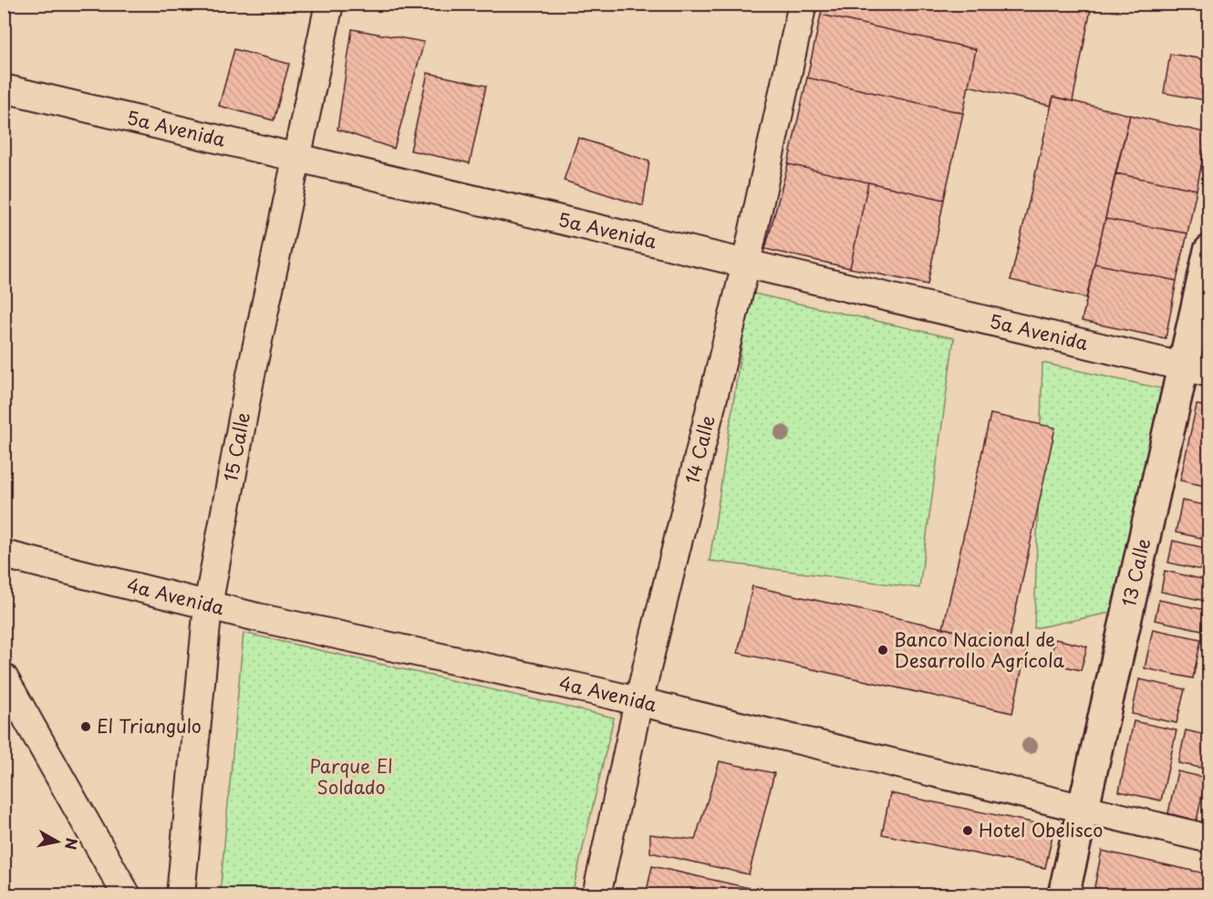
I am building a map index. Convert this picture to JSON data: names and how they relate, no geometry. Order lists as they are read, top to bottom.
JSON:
{
  "streets": {
    "street": [
      "5a Avenida",
      "15 Calle",
      "14 Calle",
      "13 Calle",
      "4a Avenida"
    ]
  },
  "crossings": [
    ["5a Avenida", "15 Calle"],
    ["5a Avenida", "14 Calle"],
    ["5a Avenida", "13 Calle"],
    ["15 Calle", "4a Avenida"],
    ["14 Calle", "4a Avenida"],
    ["13 Calle", "4a Avenida"]
  ],
  "parks": ["Parque El Soldado"],
  "places": ["Banco Nacional de Desarrollo Agrícola", "El Triangulo", "Hotel Obelisco"],
  "north": "right"
}
